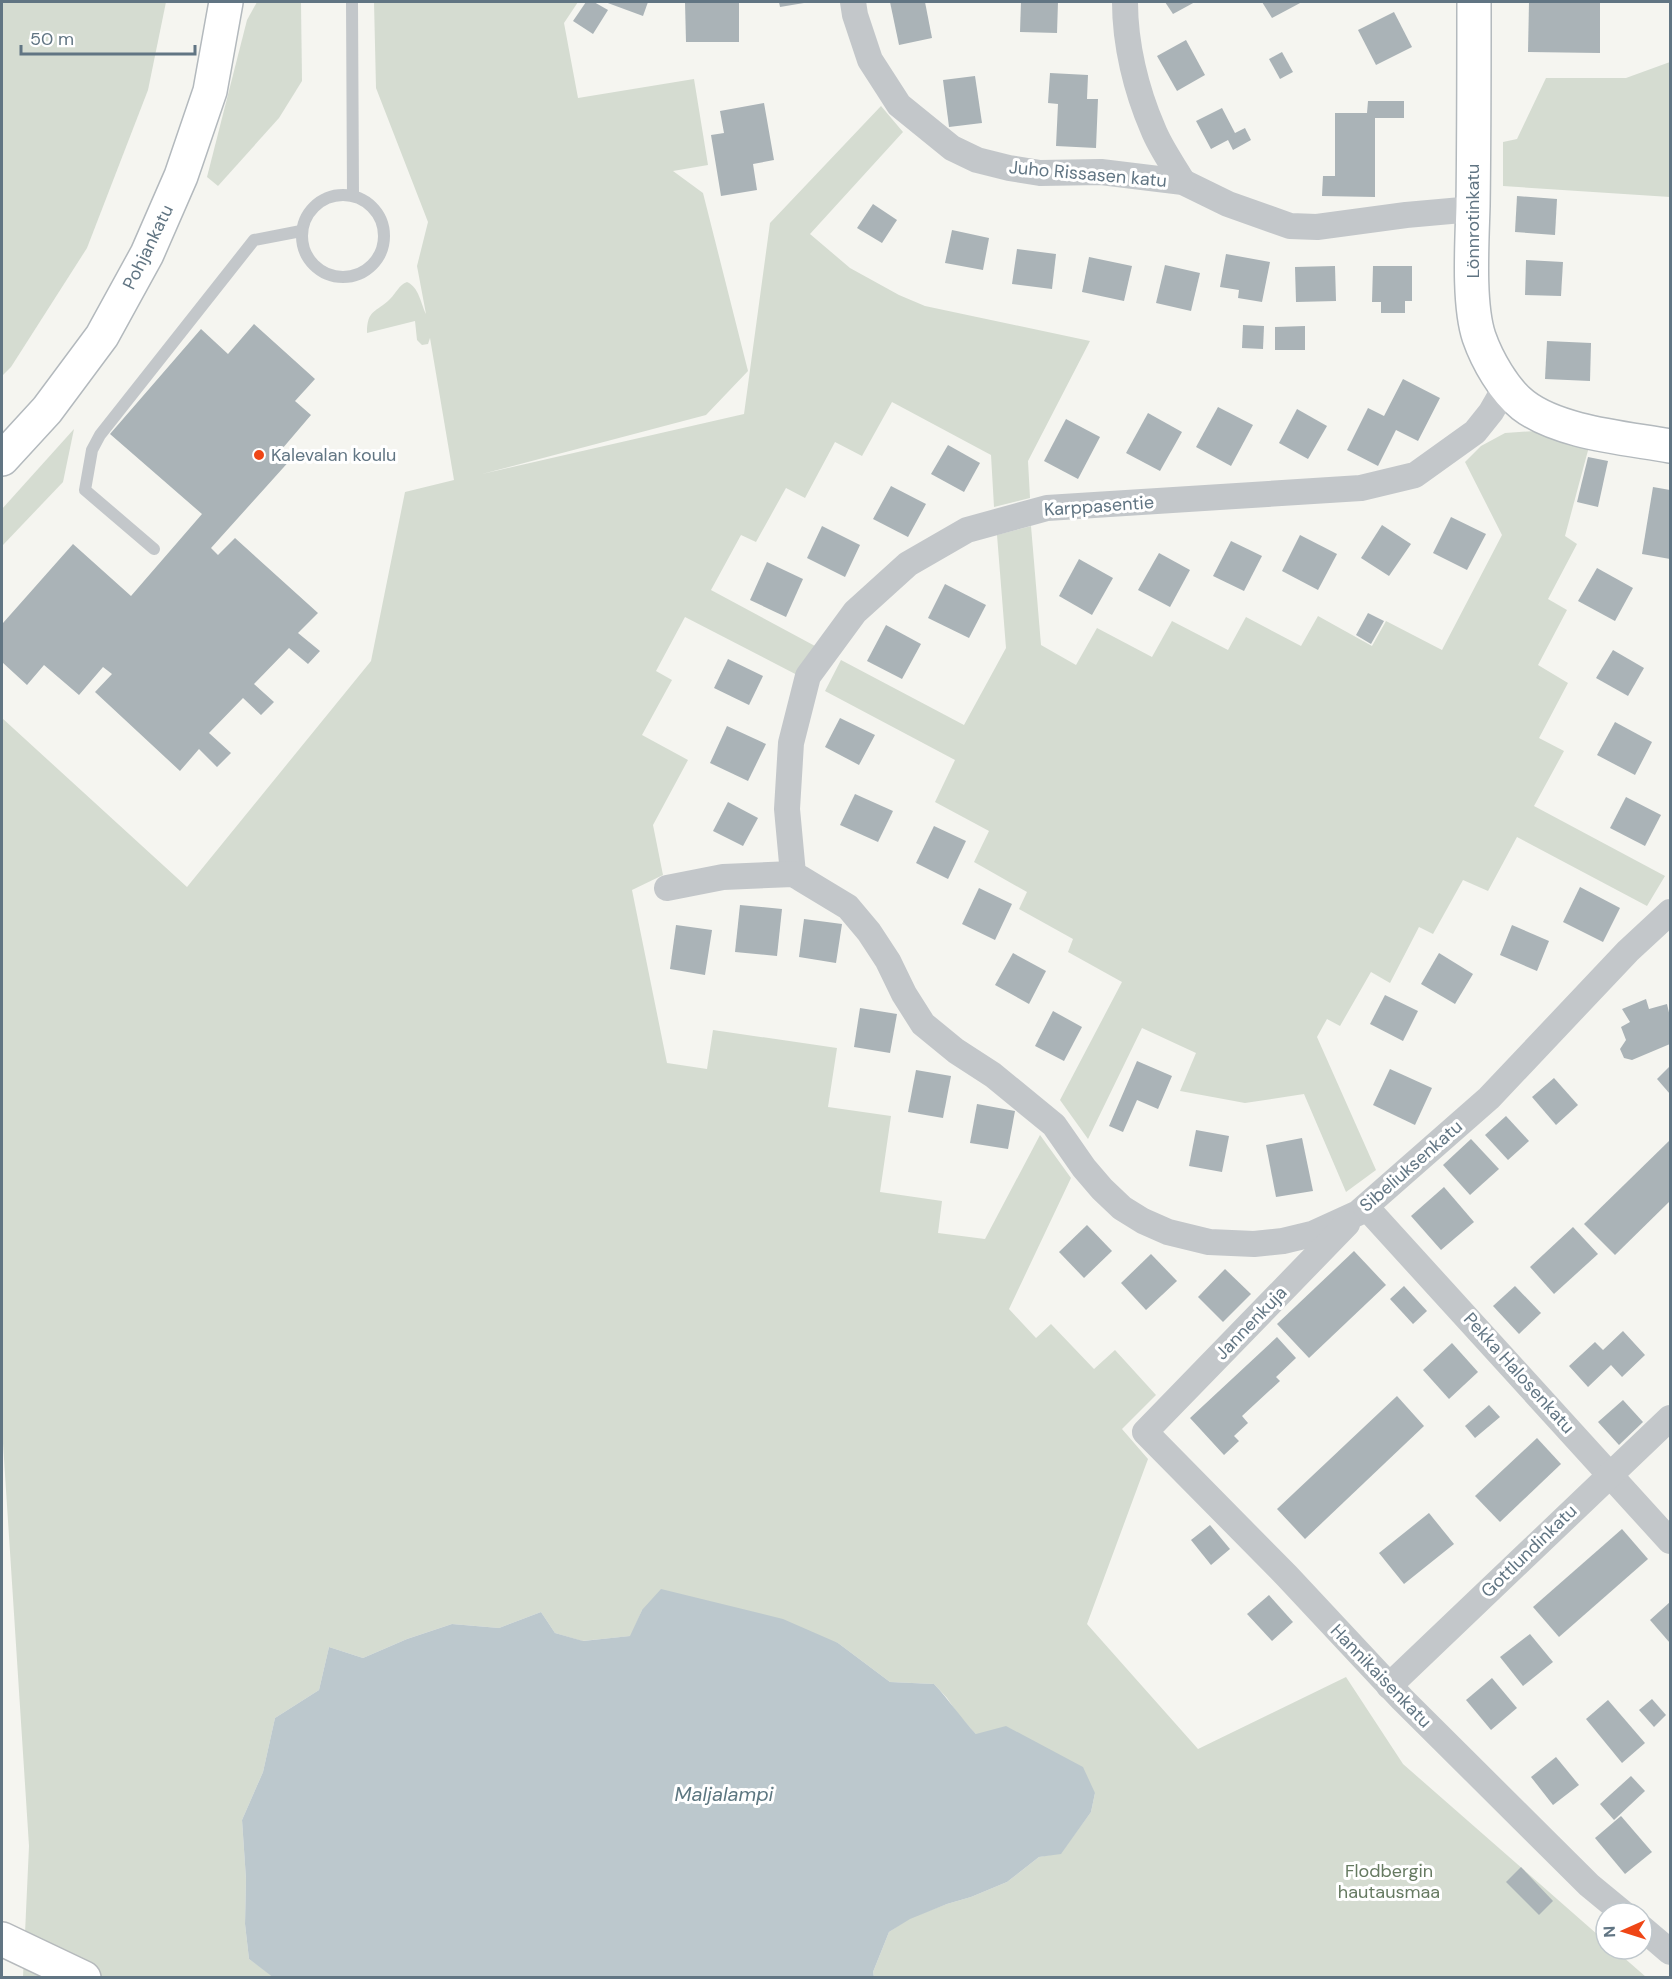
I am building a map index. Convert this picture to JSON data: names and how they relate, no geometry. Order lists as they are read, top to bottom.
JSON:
{
  "streets": {
    "main road": ["Lönnrotinkatu", "Pohjankatu"],
    "street": [
      "Juho Rissasen katu",
      "Karppasentie",
      "Sibeliuksenkatu",
      "Jannenkuja",
      "Pekka Halosenkatu",
      "Gottlundinkatu",
      "Hannikaisenkatu"
    ]
  },
  "crossings": [
    ["Juho Rissasen katu", "Lönnrotinkatu"],
    ["Lönnrotinkatu", "Karppasentie"],
    ["Karppasentie", "Sibeliuksenkatu"],
    ["Sibeliuksenkatu", "Jannenkuja"],
    ["Sibeliuksenkatu", "Pekka Halosenkatu"],
    ["Jannenkuja", "Pekka Halosenkatu"],
    ["Jannenkuja", "Hannikaisenkatu"],
    ["Pekka Halosenkatu", "Gottlundinkatu"],
    ["Gottlundinkatu", "Hannikaisenkatu"]
  ],
  "water": ["Maljalampi"],
  "parks": ["Flodbergin hautausmaa"],
  "places": ["Kalevalan koulu"],
  "scale_bar": "50 m",
  "north": "left"
}
